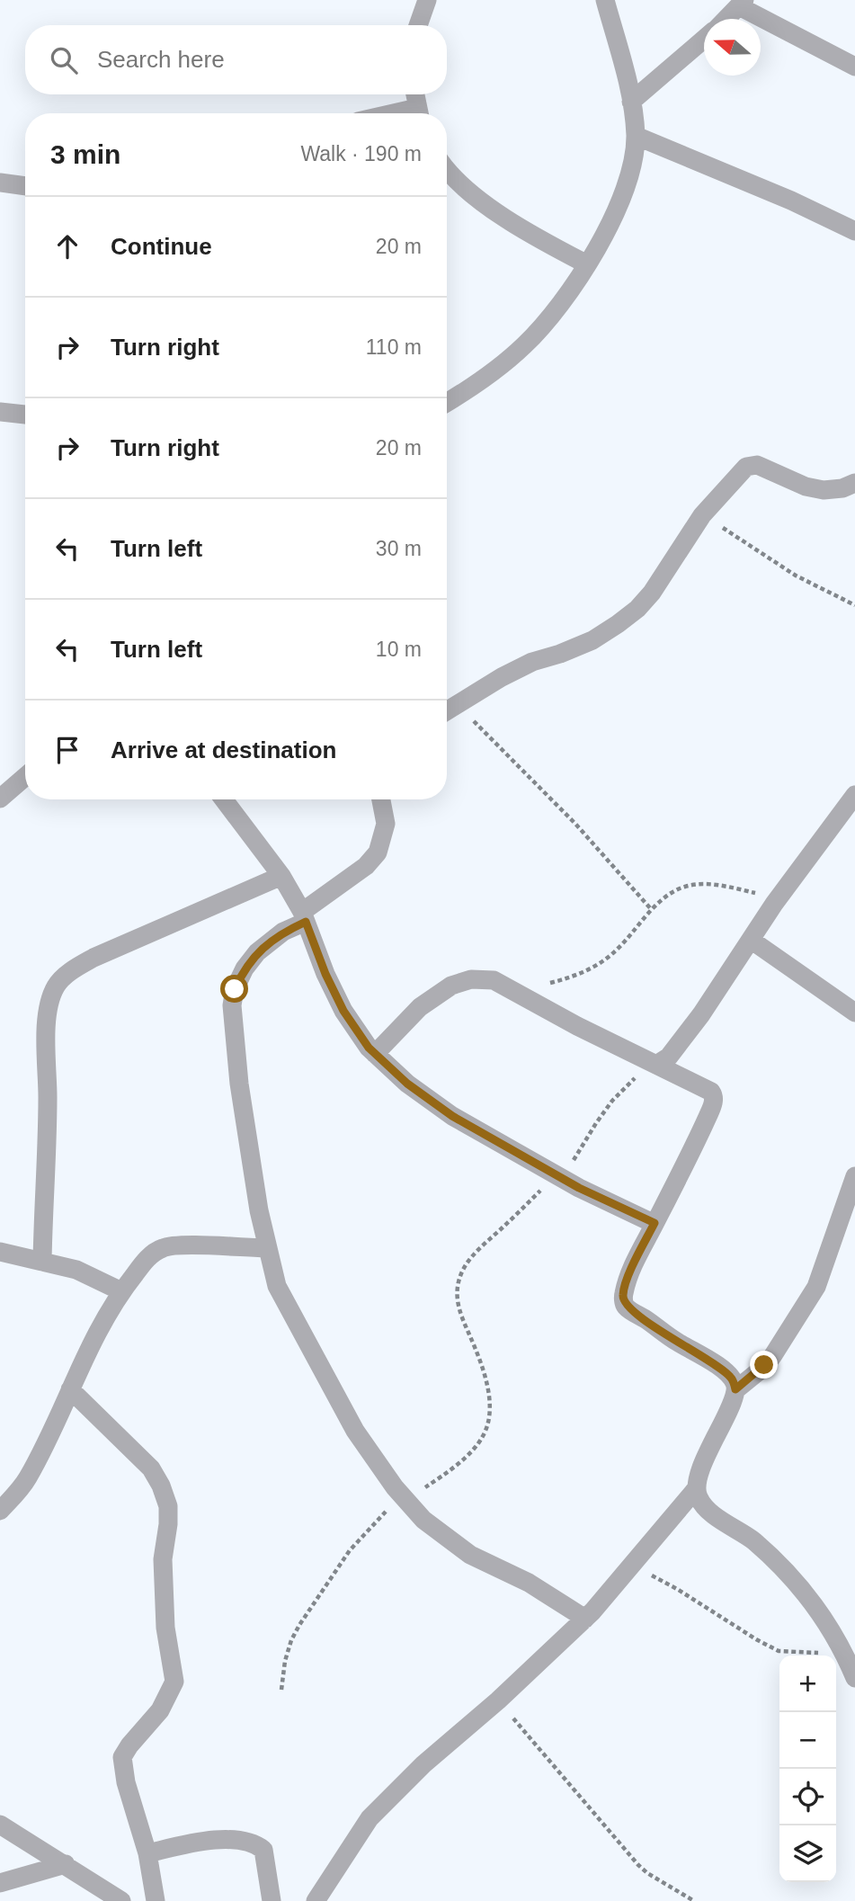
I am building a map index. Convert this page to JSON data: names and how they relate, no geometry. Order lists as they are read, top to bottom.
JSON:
{
  "north": "left",
  "page": {
    "search": "Search here",
    "heading": ["3 min", "Walk · 190 m"],
    "list": [
      ["Continue", "20 m"],
      ["Turn right", "110 m"],
      ["Turn right", "20 m"],
      ["Turn left", "30 m"],
      ["Turn left", "10 m"],
      "Arrive at destination"
    ],
    "map_buttons": ["+", "−"]
  }
}
